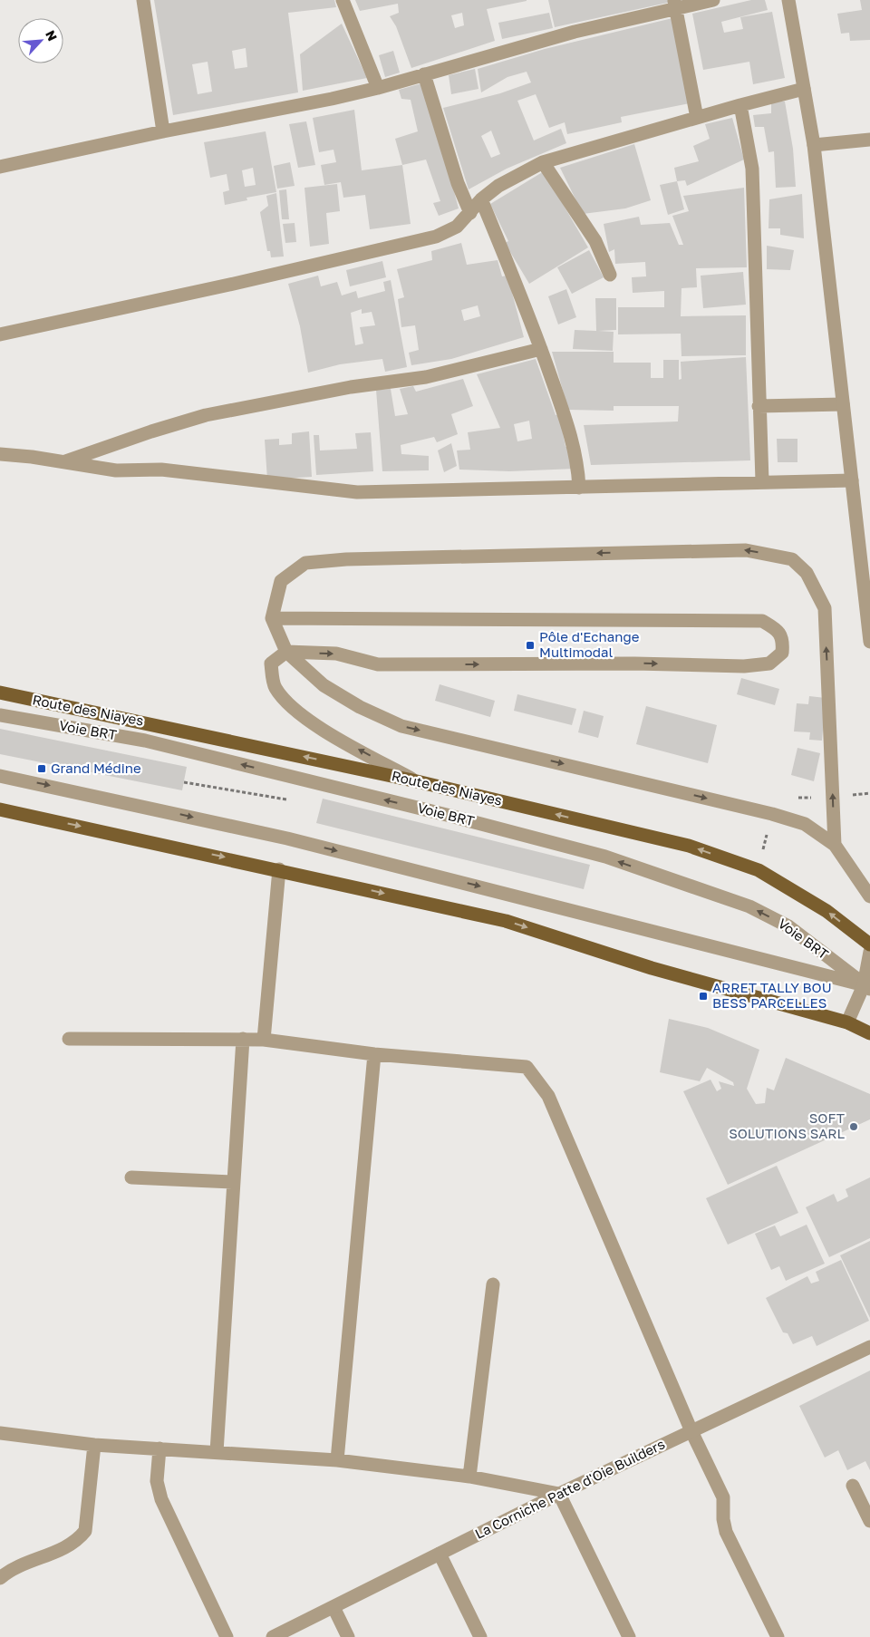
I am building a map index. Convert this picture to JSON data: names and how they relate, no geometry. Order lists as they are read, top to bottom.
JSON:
{
  "streets": {
    "main road": ["Route des Niayes"],
    "street": ["Voie BRT", "La Corniche Patte d'Oie Builders"]
  },
  "places": {
    "transit": ["Pôle d'Echange Multimodal", "Grand Médine", "ARRET TALLY BOU BESS PARCELLES"],
    "other": ["SOFT SOLUTIONS SARL"]
  },
  "north": "top right"
}
